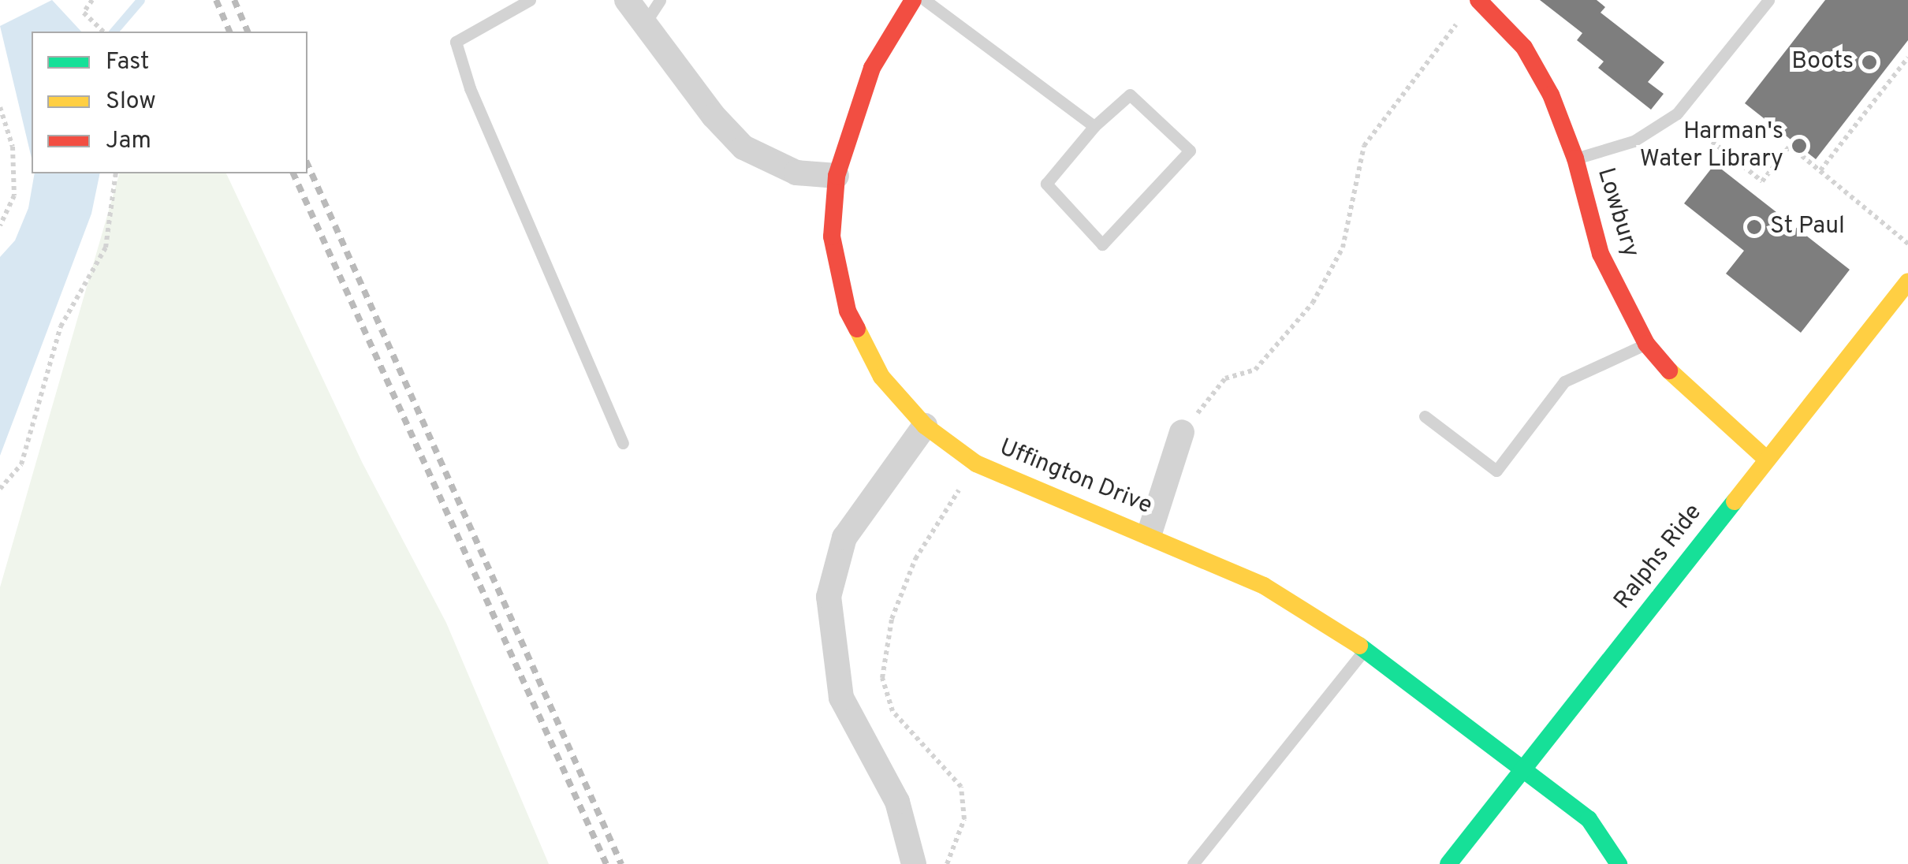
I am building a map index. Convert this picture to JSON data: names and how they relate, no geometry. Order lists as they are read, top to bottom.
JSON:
{
  "streets": {
    "street": ["Lowbury", "Uffington Drive", "Ralphs Ride"]
  },
  "crossings": [
    ["Lowbury", "Ralphs Ride"],
    ["Uffington Drive", "Ralphs Ride"]
  ],
  "places": ["Boots", "Harman's Water Library", "St Paul"],
  "legend": ["Fast", "Slow", "Jam"]
}
